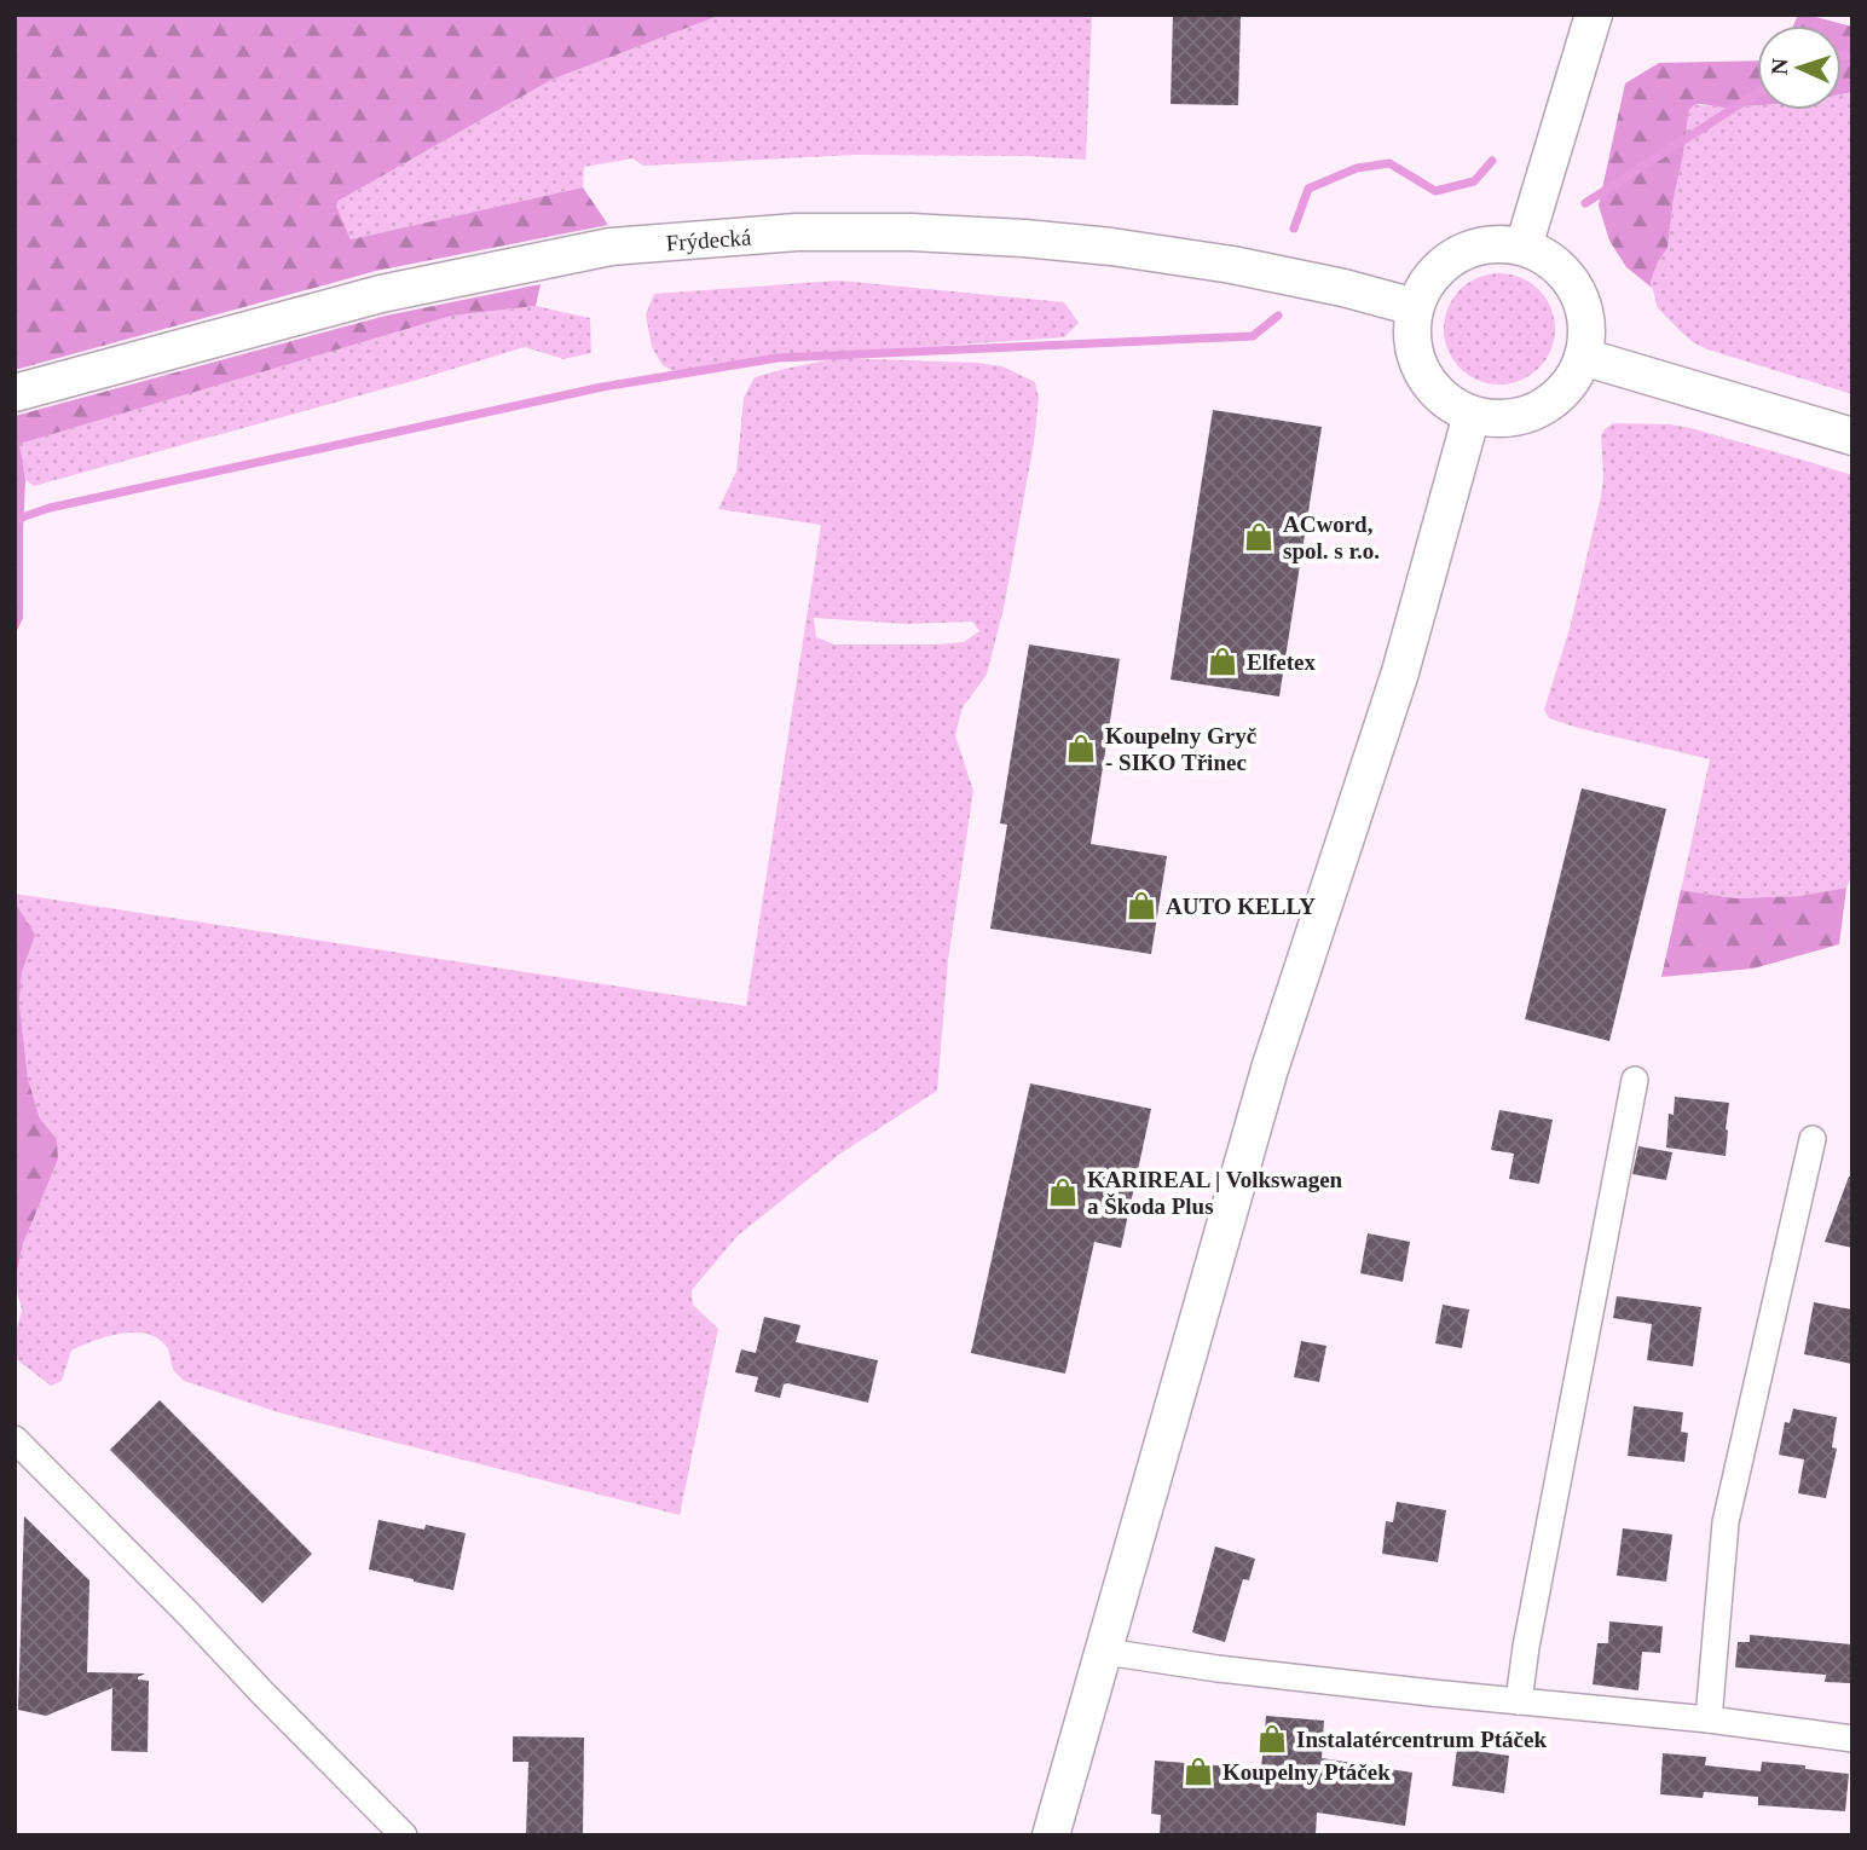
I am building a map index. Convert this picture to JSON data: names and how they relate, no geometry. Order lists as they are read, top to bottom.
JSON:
{
  "streets": {
    "main road": ["Frýdecká"]
  },
  "places": {
    "shop": [
      "ACword, spol. s r.o.",
      "Elfetex",
      "Koupelny Gryč - SIKO Třinec",
      "AUTO KELLY",
      "KARIREAL | Volkswagen a Škoda Plus",
      "Instalatércentrum Ptáček",
      "Koupelny Ptáček"
    ]
  },
  "north": "left"
}
